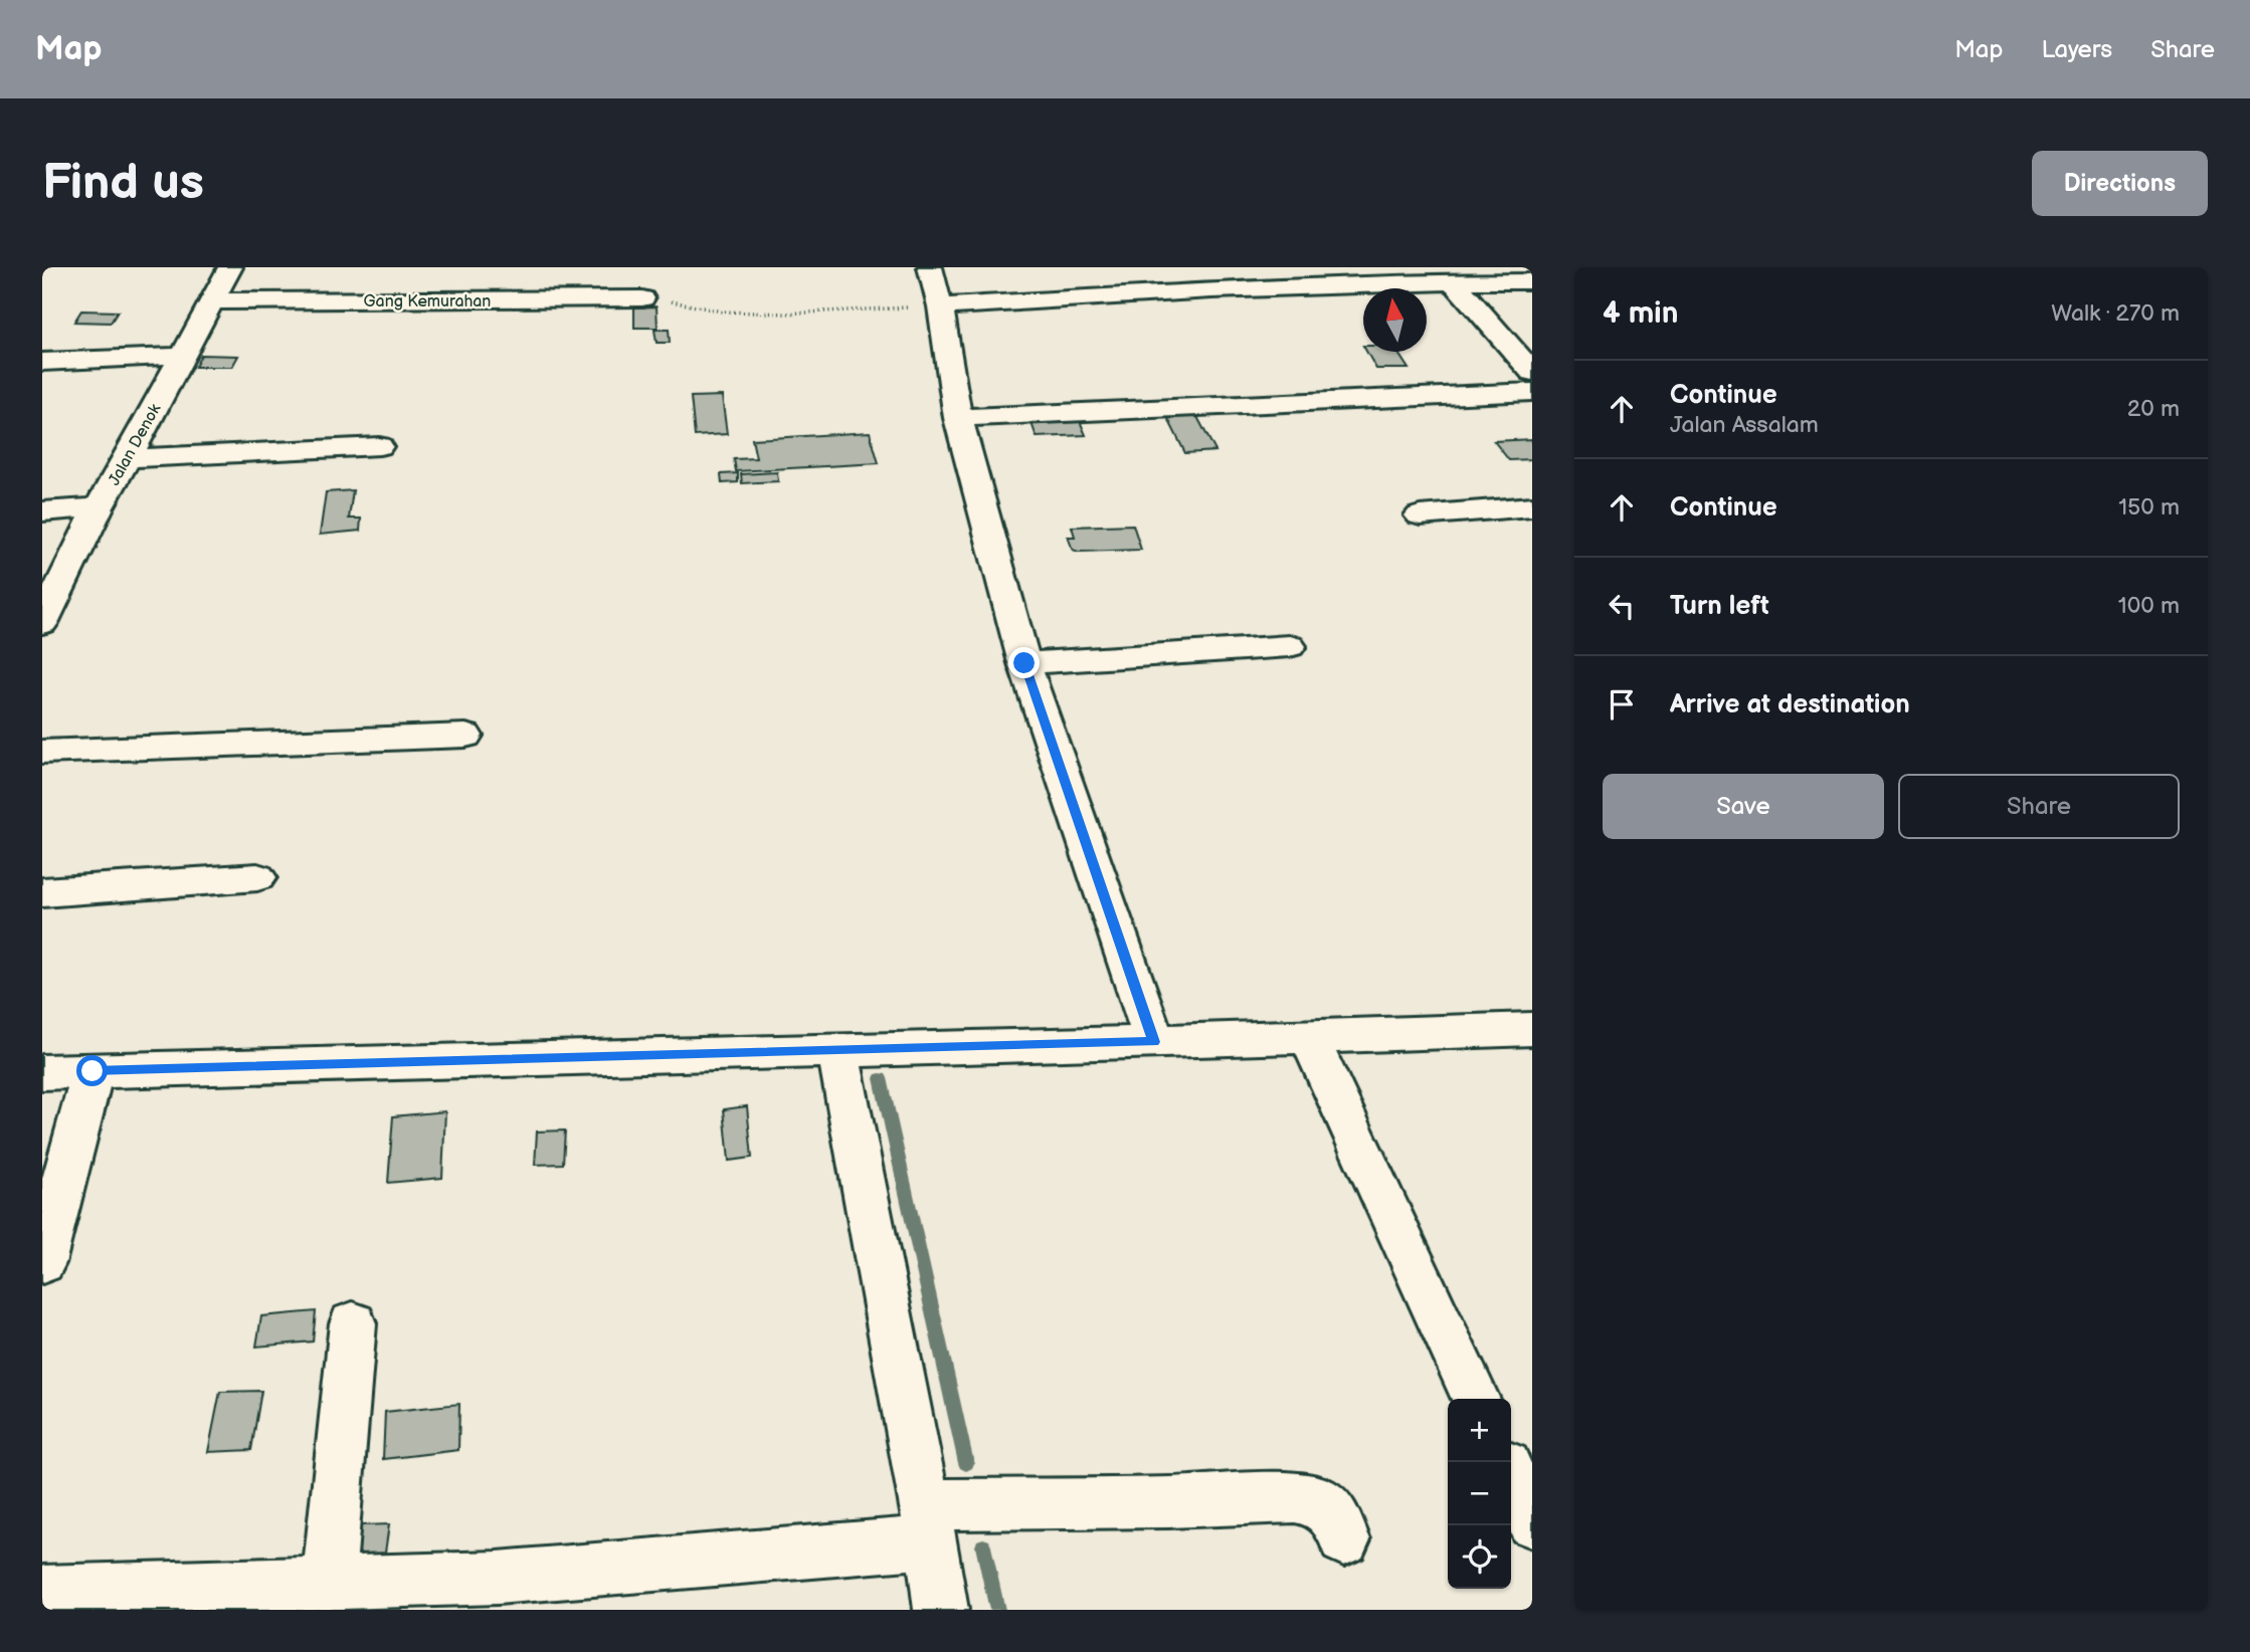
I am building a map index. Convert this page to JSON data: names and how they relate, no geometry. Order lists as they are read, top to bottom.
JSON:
{
  "streets": {
    "street": ["Gang Kemurahan", "Jalan Denok"]
  },
  "crossings": [
    ["Gang Kemurahan", "Jalan Denok"]
  ],
  "north": "top",
  "page": {
    "header": "Map",
    "nav": ["Map", "Layers", "Share"],
    "buttons": [
      "Directions",
      ["Save", "Share"]
    ],
    "title": "Find us",
    "heading": ["4 min", "Walk · 270 m"],
    "list": [
      ["Continue", "Jalan Assalam", "20 m"],
      ["Continue", "150 m"],
      ["Turn left", "100 m"],
      "Arrive at destination"
    ],
    "map_buttons": ["+", "−"]
  }
}
